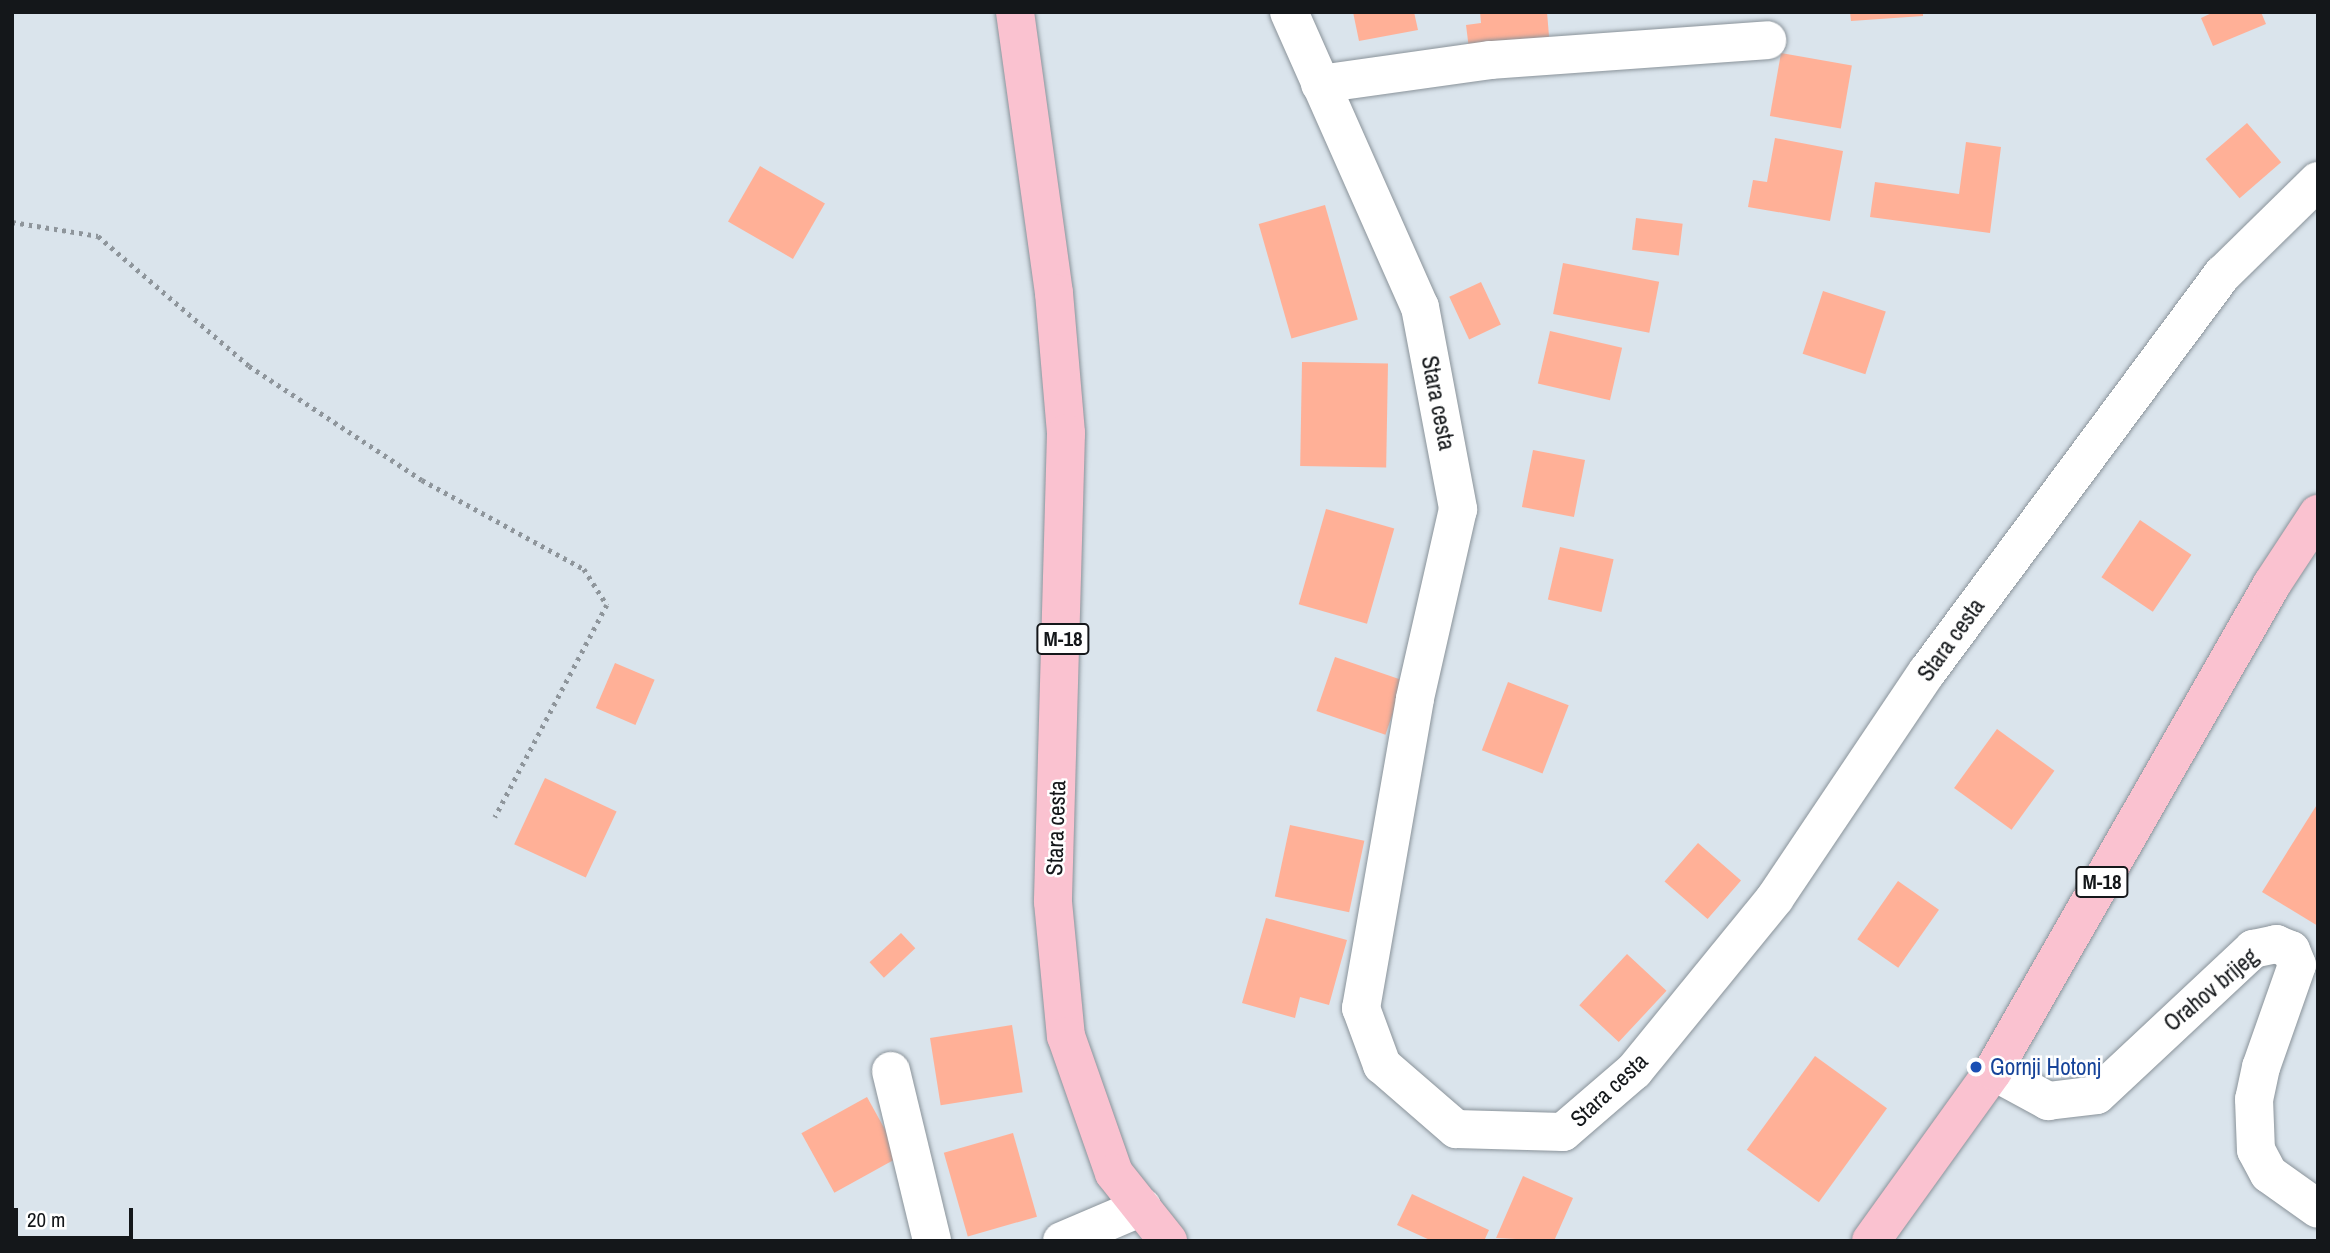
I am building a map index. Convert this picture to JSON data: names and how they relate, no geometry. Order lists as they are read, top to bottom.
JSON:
{
  "streets": {
    "main road": ["Stara cesta", "M-18"],
    "street": ["Orahov brijeg"]
  },
  "crossings": [
    ["M-18", "Orahov brijeg"]
  ],
  "places": ["Gornji Hotonj"],
  "scale_bar": "20 m"
}
